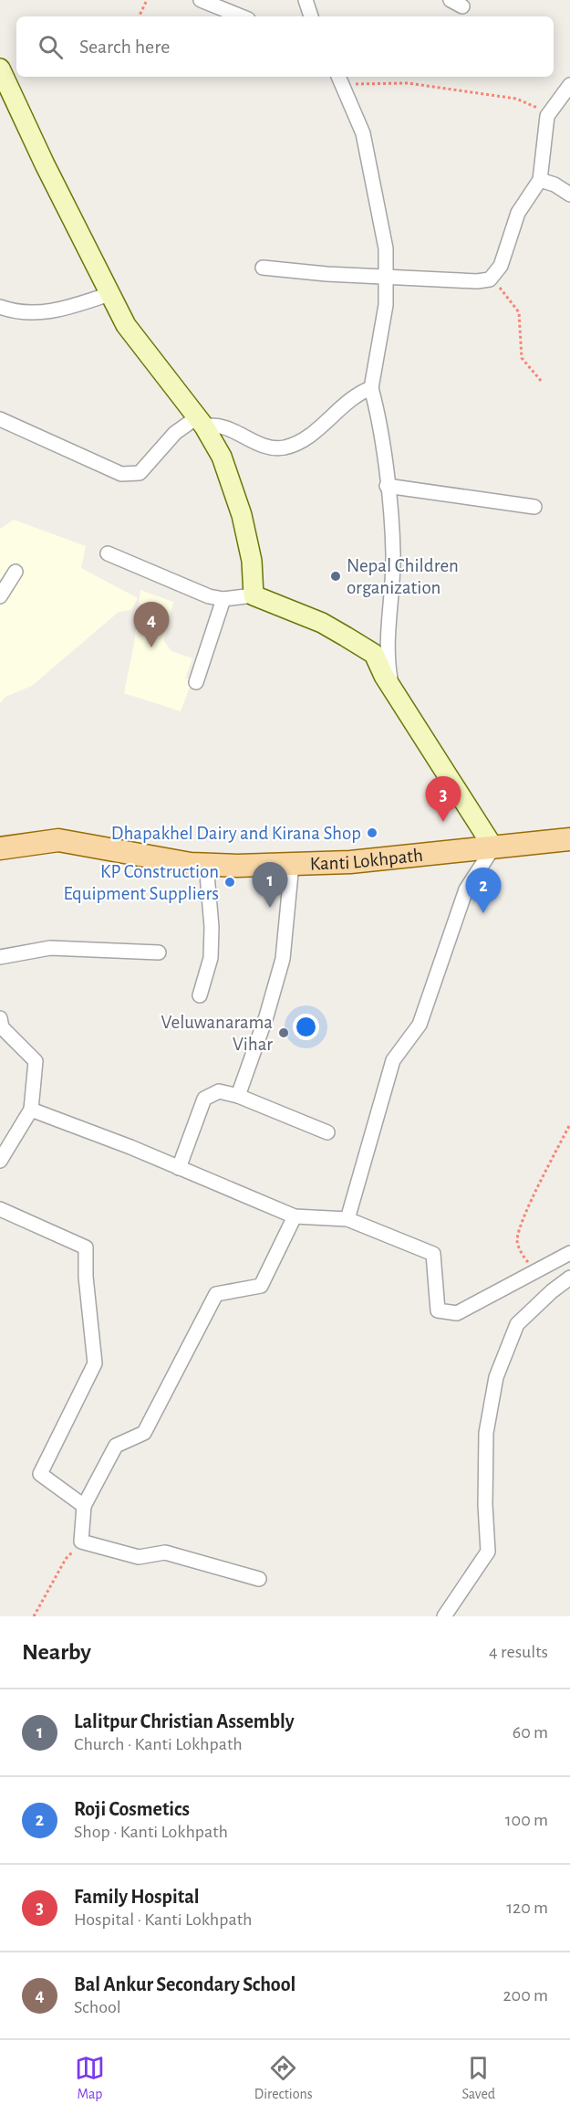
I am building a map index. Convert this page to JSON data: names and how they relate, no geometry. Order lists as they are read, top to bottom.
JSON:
{
  "streets": {
    "main road": ["Kanti Lokhpath"]
  },
  "places": [
    "Nepal Children organization",
    "Dhapakhel Dairy and Kirana Shop",
    "KP Construction Equipment Suppliers",
    "Veluwanarama Vihar"
  ],
  "page": {
    "search": "Search here",
    "pins": [
      "4",
      "3",
      "1",
      "2"
    ],
    "heading": ["Nearby", "4 results"],
    "list": [
      {
        "mark": "1",
        "name": "Lalitpur Christian Assembly",
        "note": "Church · Kanti Lokhpath",
        "value": "60 m"
      },
      {
        "mark": "2",
        "name": "Roji Cosmetics",
        "note": "Shop · Kanti Lokhpath",
        "value": "100 m"
      },
      {
        "mark": "3",
        "name": "Family Hospital",
        "note": "Hospital · Kanti Lokhpath",
        "value": "120 m"
      },
      {
        "mark": "4",
        "name": "Bal Ankur Secondary School",
        "note": "School",
        "value": "200 m"
      }
    ],
    "nav": ["Map", "Directions", "Saved"]
  }
}
